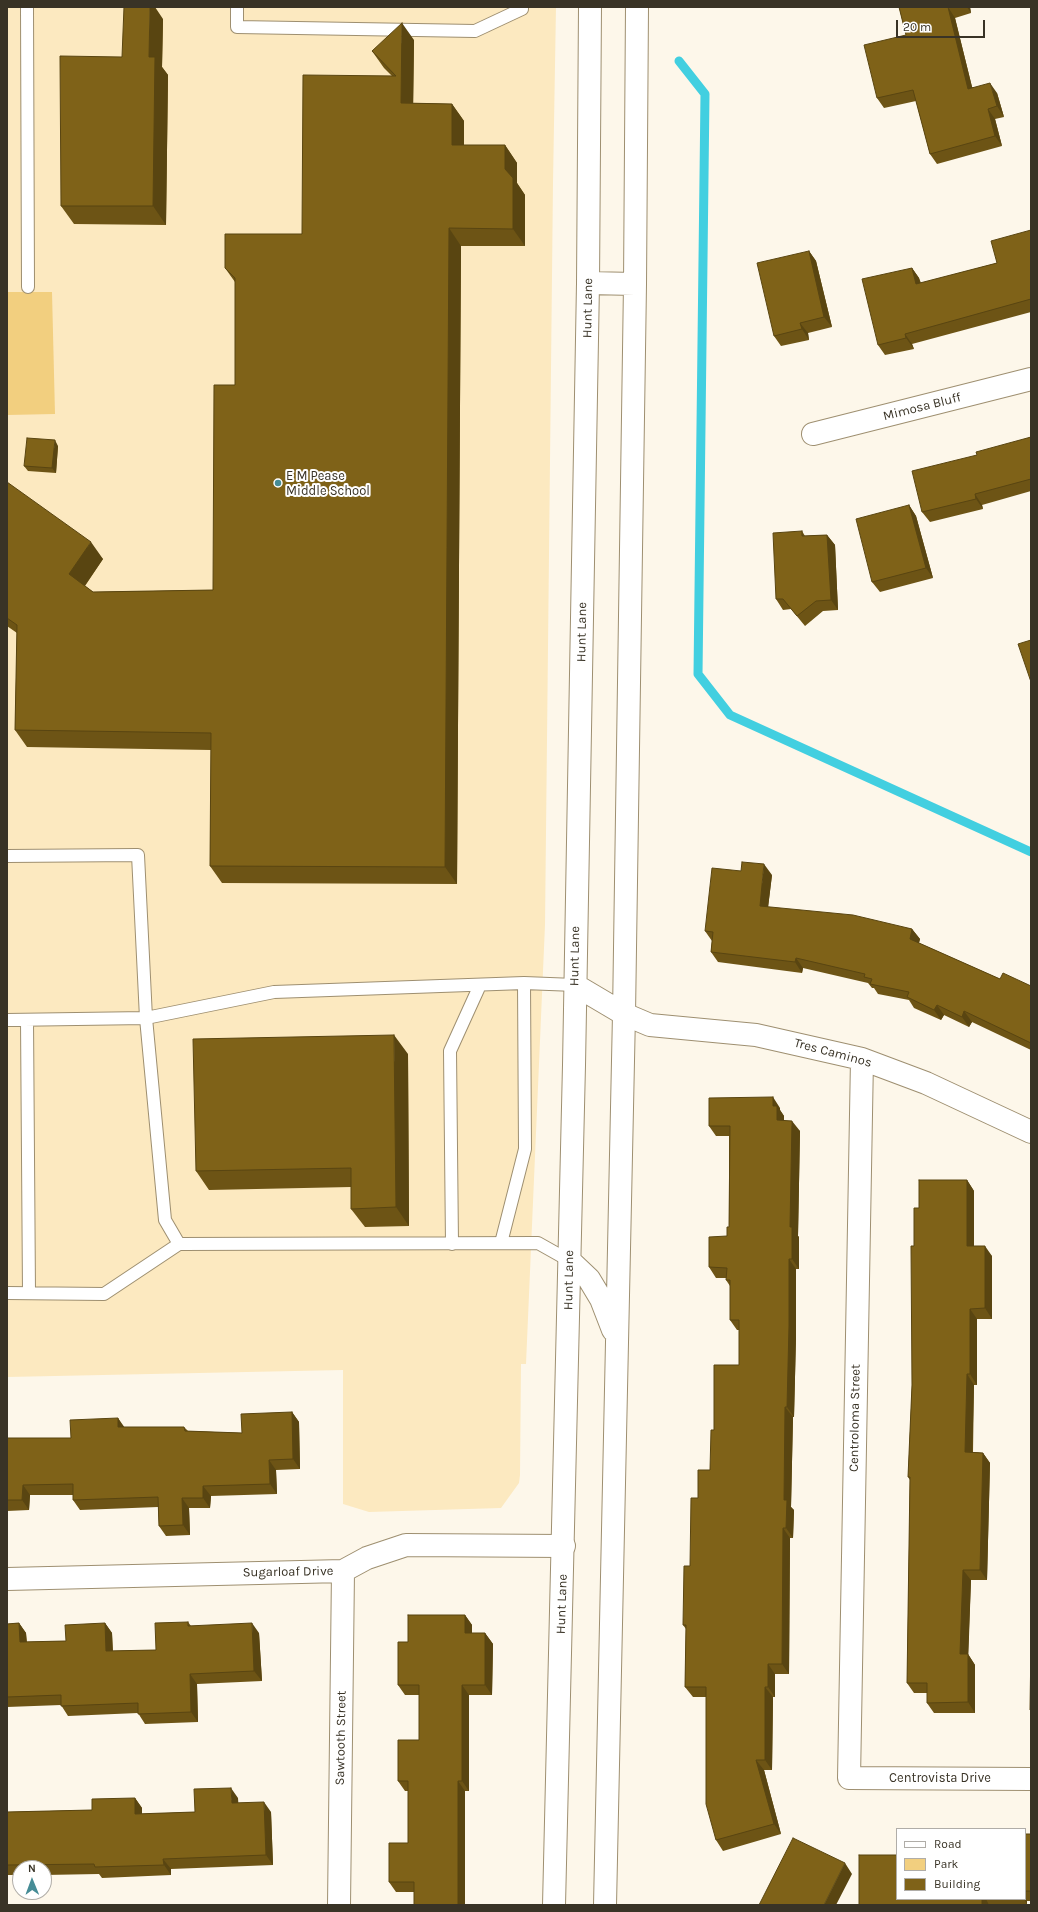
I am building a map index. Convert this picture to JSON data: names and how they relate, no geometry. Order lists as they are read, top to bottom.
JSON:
{
  "streets": {
    "main road": [
      "Hunt Lane",
      "Mimosa Bluff",
      "Tres Caminos",
      "Centroloma Street",
      "Sugarloaf Drive",
      "Sawtooth Street",
      "Centrovista Drive"
    ]
  },
  "crossings": [
    ["Hunt Lane", "Tres Caminos"],
    ["Hunt Lane", "Sugarloaf Drive"],
    ["Tres Caminos", "Centroloma Street"],
    ["Centroloma Street", "Centrovista Drive"],
    ["Sugarloaf Drive", "Sawtooth Street"]
  ],
  "places": ["E M Pease Middle School"],
  "legend": ["Road", "Park", "Building"],
  "scale_bar": "20 m",
  "north": "top"
}
